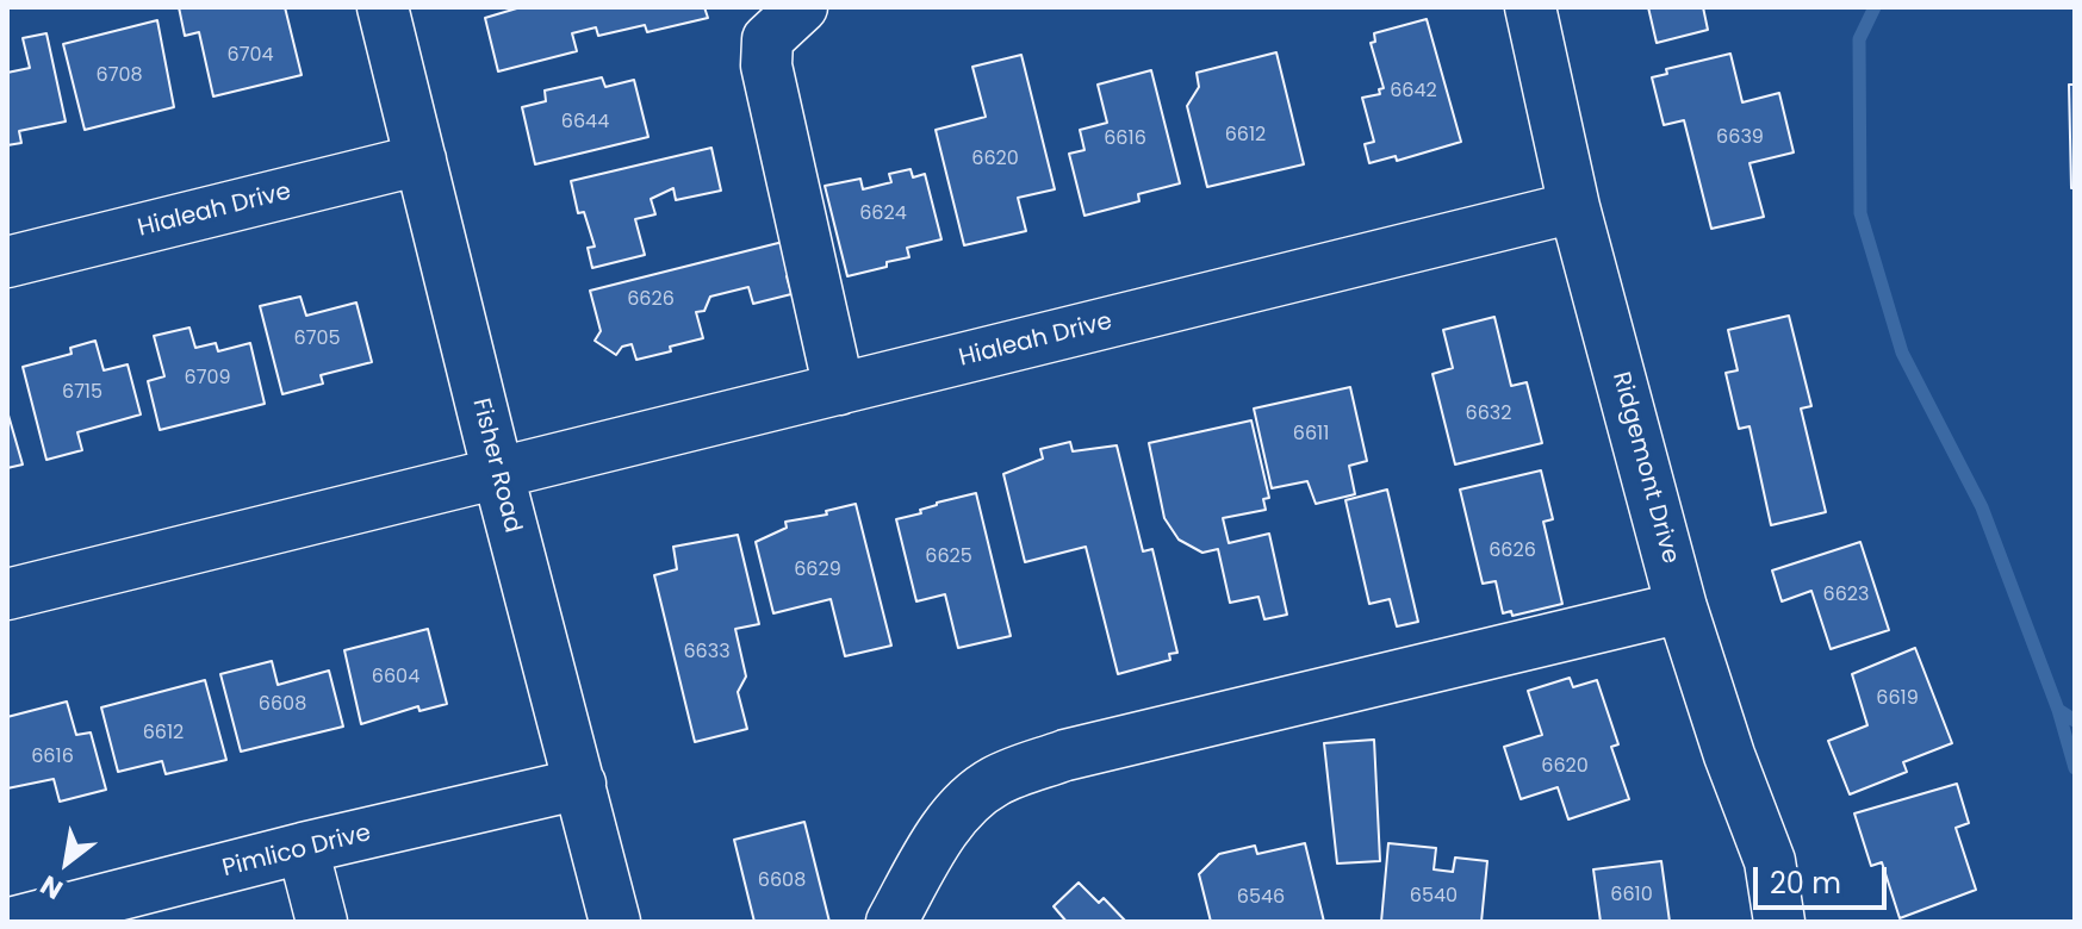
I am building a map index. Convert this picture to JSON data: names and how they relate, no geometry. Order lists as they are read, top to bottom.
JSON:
{
  "streets": {
    "street": [
      "Hialeah Drive",
      "Fisher Road",
      "Ridgemont Drive",
      "Pimlico Drive"
    ]
  },
  "crossings": [
    ["Hialeah Drive", "Fisher Road"],
    ["Hialeah Drive", "Ridgemont Drive"],
    ["Fisher Road", "Pimlico Drive"]
  ],
  "house_numbers": [
    "6704",
    "6708",
    "6642",
    "6644",
    "6612",
    "6639",
    "6616",
    "6620",
    "6624",
    "6626",
    "6705",
    "6709",
    "6715",
    "6632",
    "6611",
    "6626",
    "6625",
    "6629",
    "6623",
    "6633",
    "6604",
    "6619",
    "6608",
    "6612",
    "6616",
    "6620",
    "6608",
    "6610",
    "6540",
    "6546"
  ],
  "scale_bar": "20 m",
  "north": "bottom left"
}
